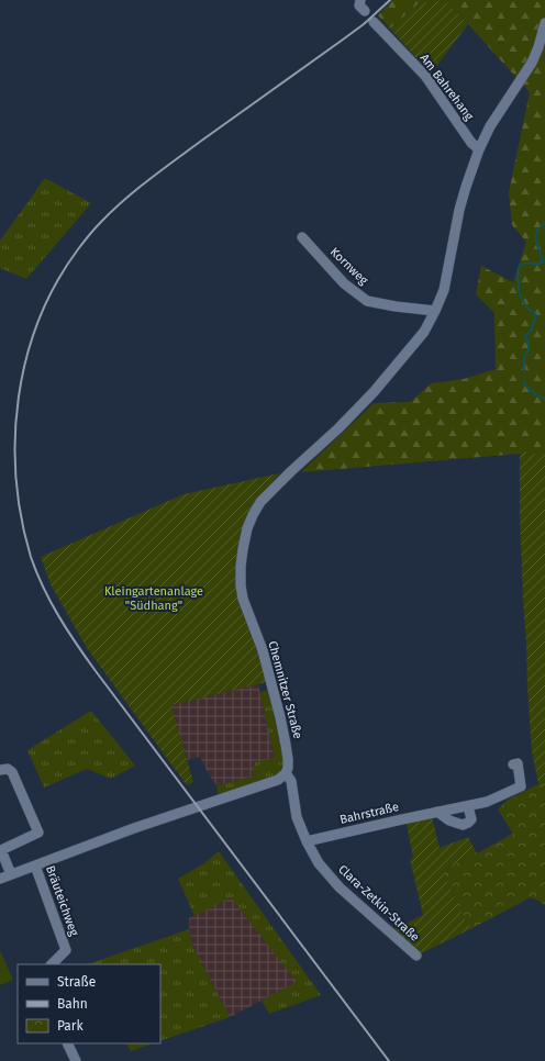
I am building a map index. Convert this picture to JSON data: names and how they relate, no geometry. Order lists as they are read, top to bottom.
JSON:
{
  "streets": {
    "street": [
      "Am Bahrehang",
      "Kornweg",
      "Chemnitzer Straße",
      "Bahrstraße",
      "Bräuteichweg",
      "Clara-Zetkin-Straße"
    ]
  },
  "crossings": [
    ["Am Bahrehang", "Chemnitzer Straße"],
    ["Kornweg", "Chemnitzer Straße"],
    ["Chemnitzer Straße", "Clara-Zetkin-Straße"],
    ["Bahrstraße", "Clara-Zetkin-Straße"]
  ],
  "parks": ["Kleingartenanlage \"Südhang\""],
  "legend": ["Straße", "Bahn", "Park"]
}
